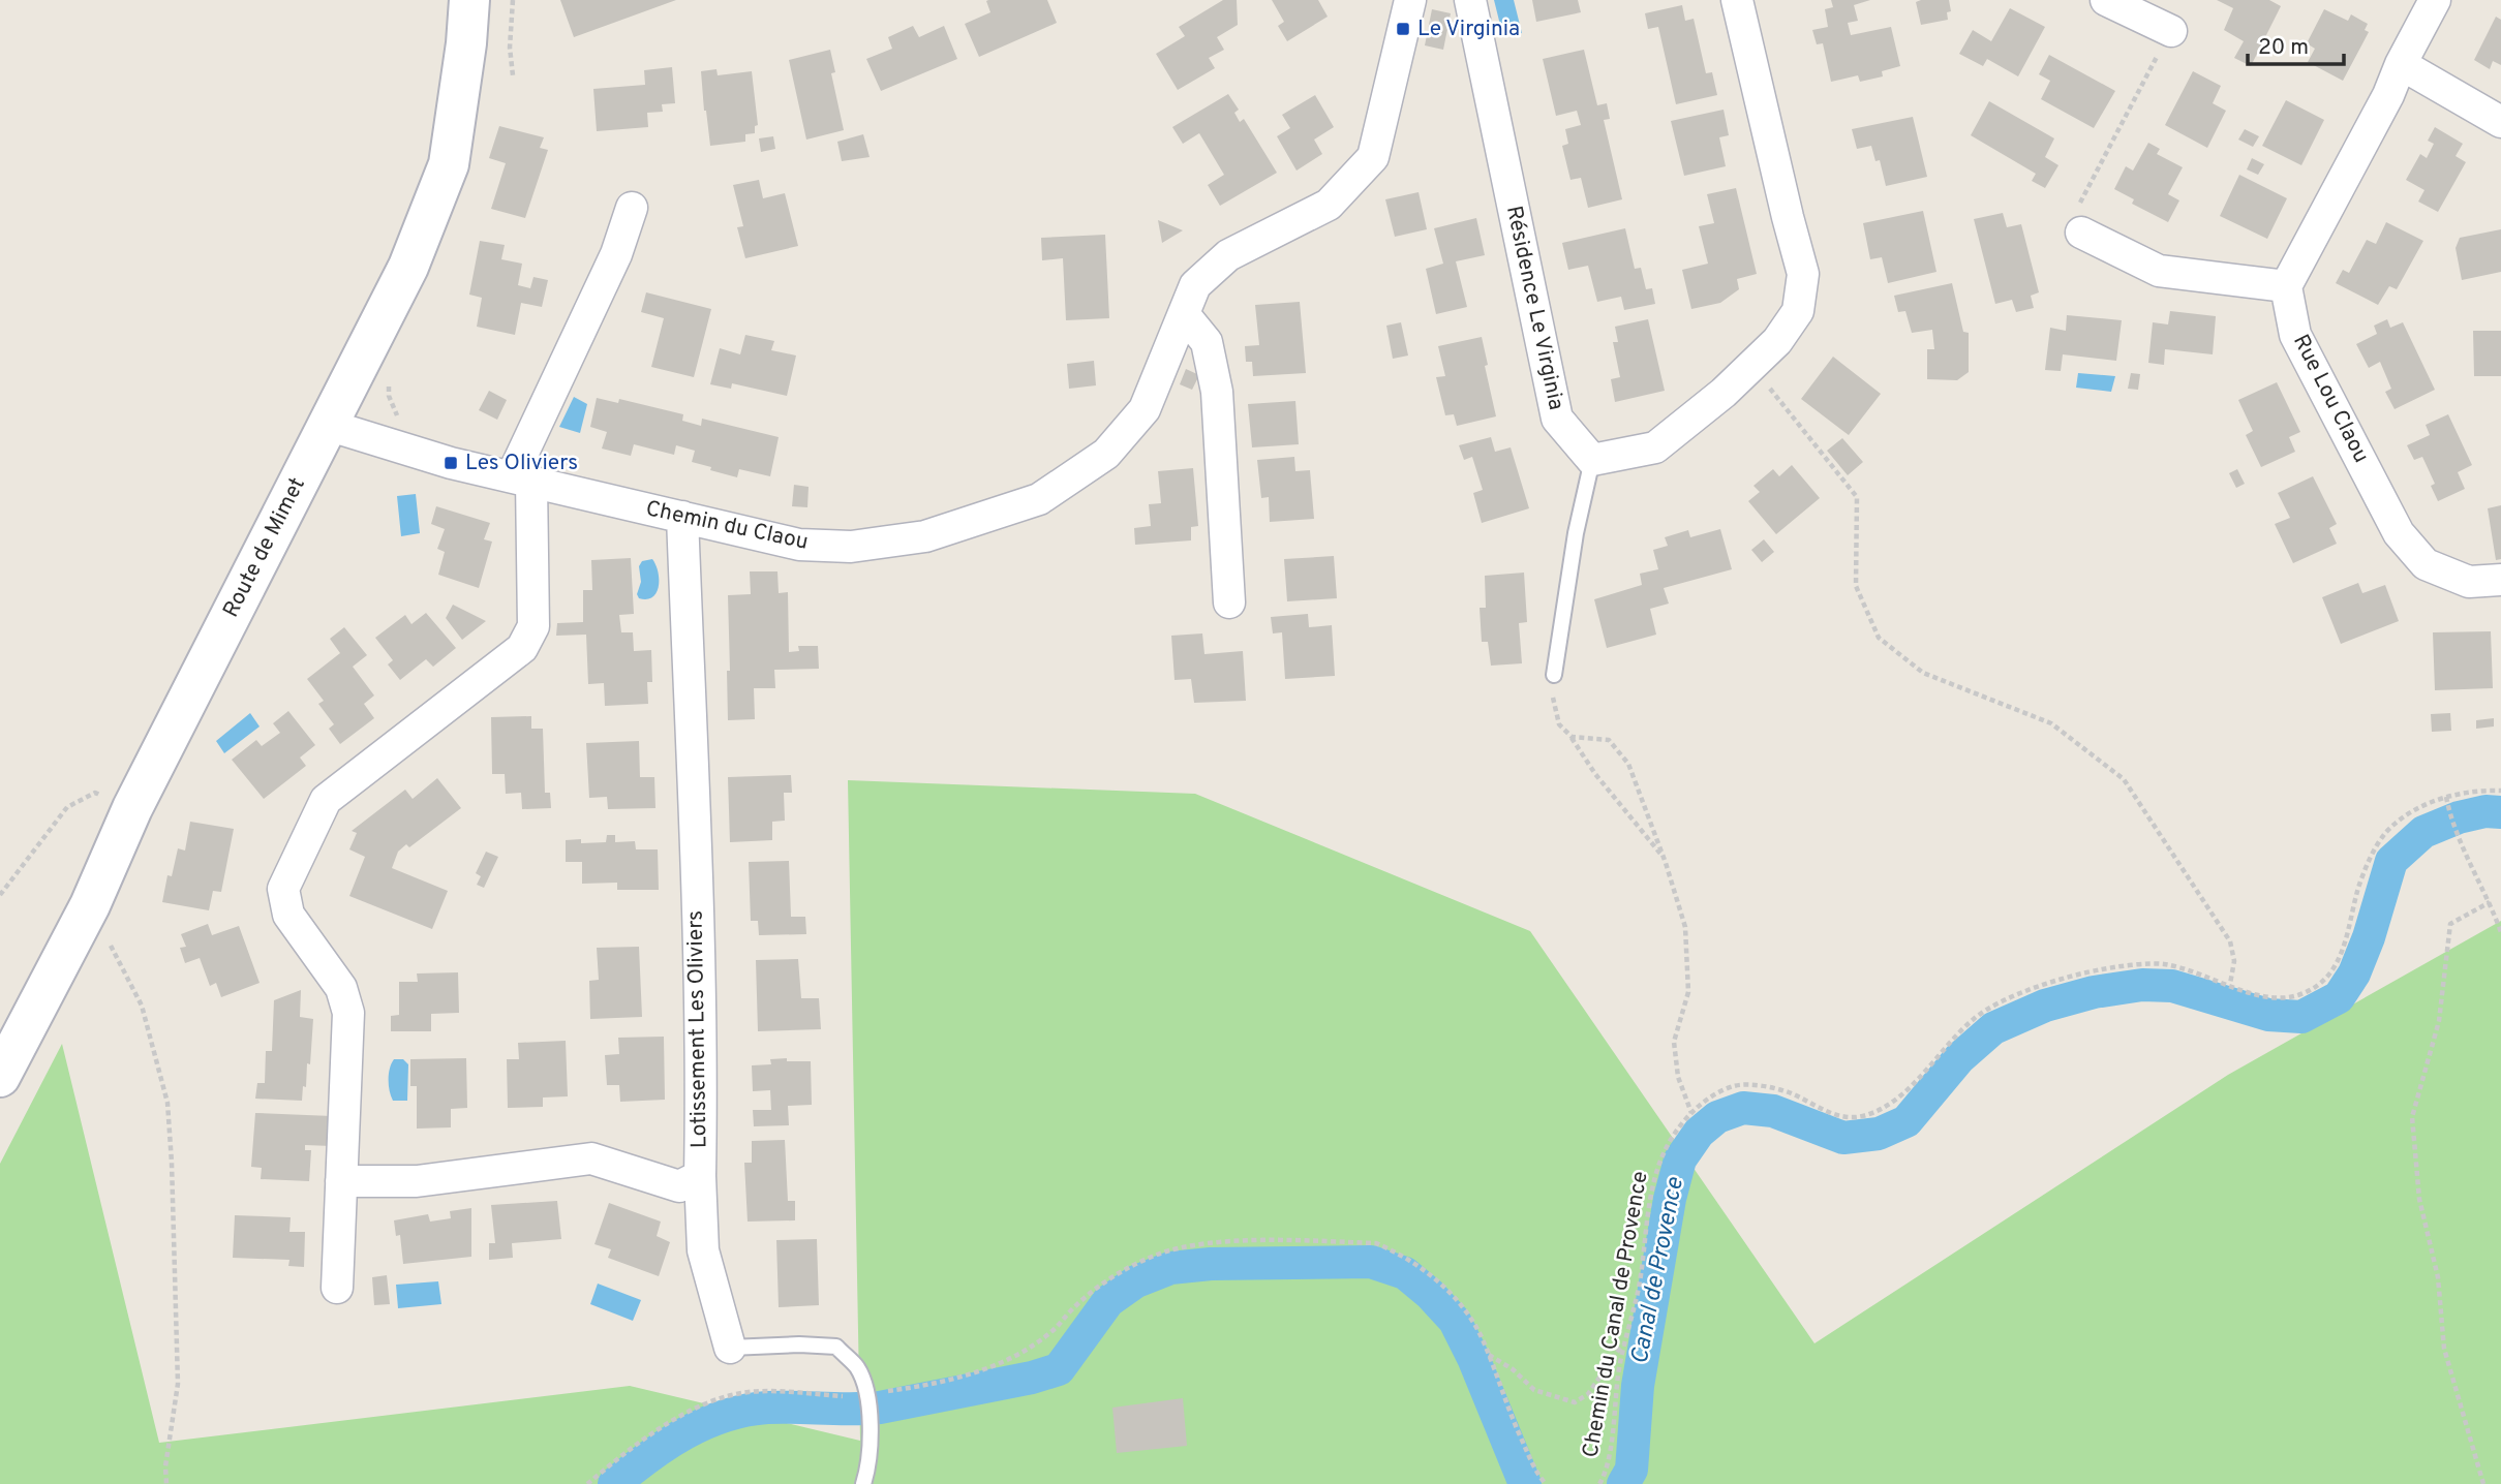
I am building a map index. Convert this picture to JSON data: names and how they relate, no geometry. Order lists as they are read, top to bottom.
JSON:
{
  "streets": {
    "street": [
      "Résidence Le Virginia",
      "Rue Lou Claou",
      "Chemin du Claou",
      "Route de Mimet",
      "Lotissement Les Oliviers"
    ],
    "path": ["Chemin du Canal de Provence"]
  },
  "crossings": [
    ["Chemin du Claou", "Route de Mimet"],
    ["Chemin du Claou", "Lotissement Les Oliviers"]
  ],
  "water": ["Canal de Provence"],
  "places": {
    "transit": ["Le Virginia", "Les Oliviers"]
  },
  "scale_bar": "20 m"
}
